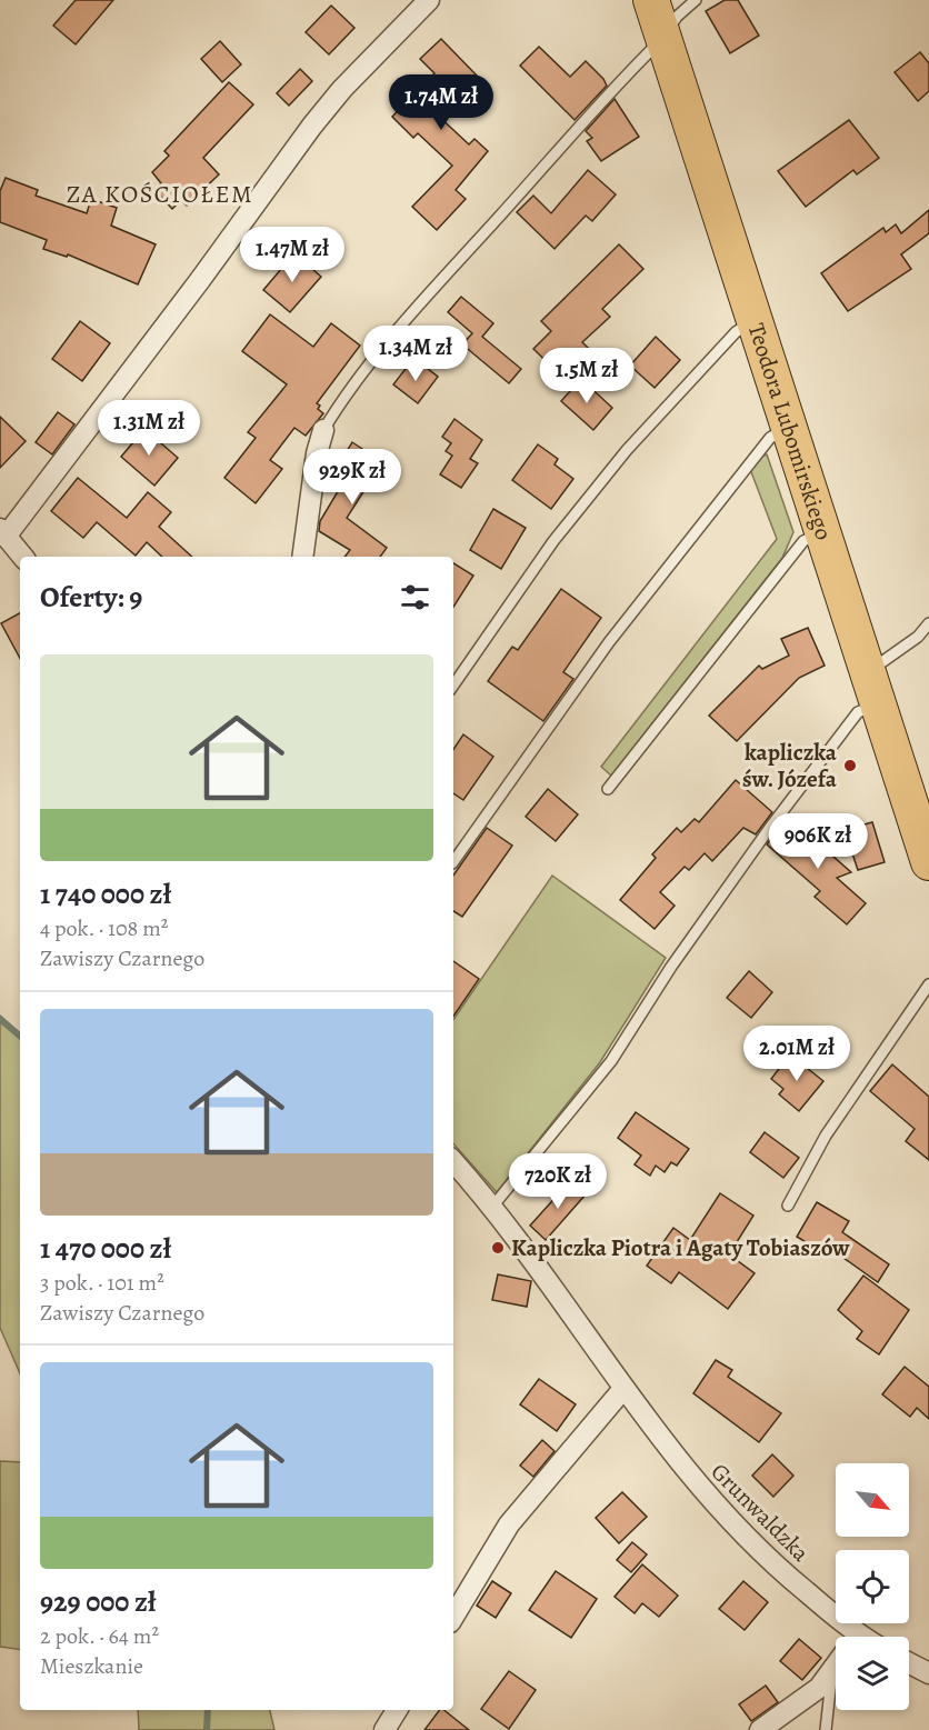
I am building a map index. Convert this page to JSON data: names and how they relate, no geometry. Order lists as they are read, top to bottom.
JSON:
{
  "streets": {
    "highway": ["Teodora Lubomirskiego"],
    "street": ["Grunwaldzka"]
  },
  "districts": ["ZA KOŚCIOŁEM"],
  "places": ["kapliczka św. Józefa", "Kapliczka Piotra i Agaty Tobiaszów"],
  "north": "bottom right",
  "page": {
    "price": [
      "1.74M zł",
      "1.47M zł",
      "1.34M zł",
      "1.5M zł",
      "1.31M zł",
      "929K zł",
      "906K zł",
      "2.01M zł",
      "720K zł"
    ],
    "heading": "Oferty: 9",
    "list": [
      {
        "name": "1 740 000 zł",
        "note": "4 pok. · 108 m² · Zawiszy Czarnego"
      },
      {
        "name": "1 470 000 zł",
        "note": "3 pok. · 101 m² · Zawiszy Czarnego"
      },
      {
        "name": "929 000 zł",
        "note": "2 pok. · 64 m² · Mieszkanie"
      }
    ]
  }
}
